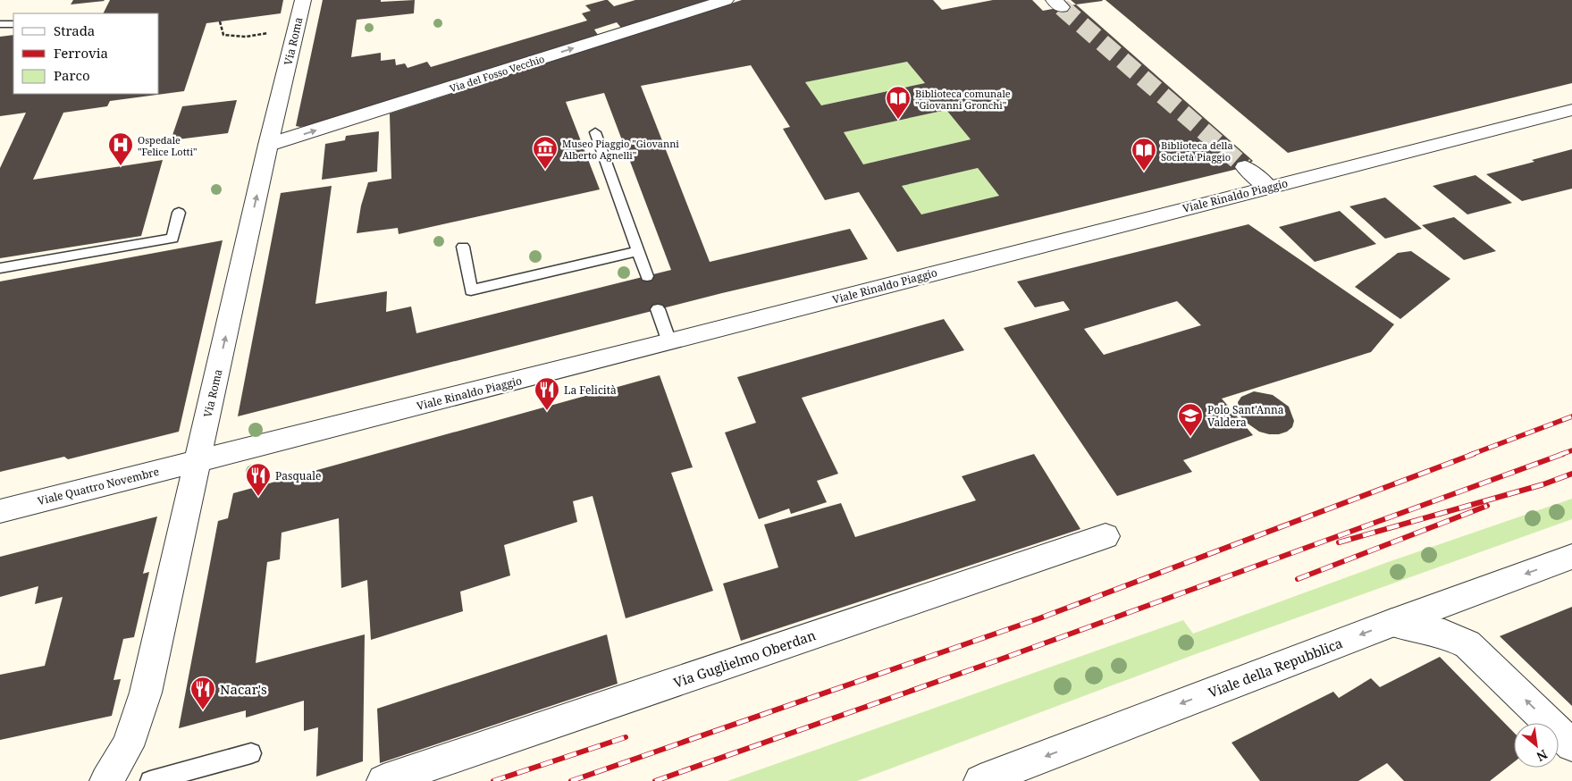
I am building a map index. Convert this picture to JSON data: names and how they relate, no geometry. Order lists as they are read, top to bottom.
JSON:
{
  "streets": {
    "street": [
      "Via Roma",
      "Via del Fosso Vecchio",
      "Viale Rinaldo Piaggio",
      "Viale Quattro Novembre",
      "Via Guglielmo Oberdan",
      "Viale della Repubblica"
    ]
  },
  "crossings": [
    ["Via Roma", "Via del Fosso Vecchio"],
    ["Via Roma", "Viale Rinaldo Piaggio"],
    ["Via Roma", "Viale Quattro Novembre"],
    ["Viale Rinaldo Piaggio", "Viale Quattro Novembre"]
  ],
  "one_way": ["Via Roma", "Via del Fosso Vecchio", "Viale della Repubblica"],
  "places": {
    "library": ["Biblioteca comunale \"Giovanni Gronchi\"", "Biblioteca della Società Piaggio"],
    "hospital": ["Ospedale \"Felice Lotti\""],
    "museum": ["Museo Piaggio \"Giovanni Alberto Agnelli\""],
    "restaurant": ["La Felicità", "Pasquale", "Nacar's"],
    "school or university": ["Polo Sant'Anna Valdera"]
  },
  "legend": ["Strada", "Ferrovia", "Parco"],
  "north": "bottom right"
}
